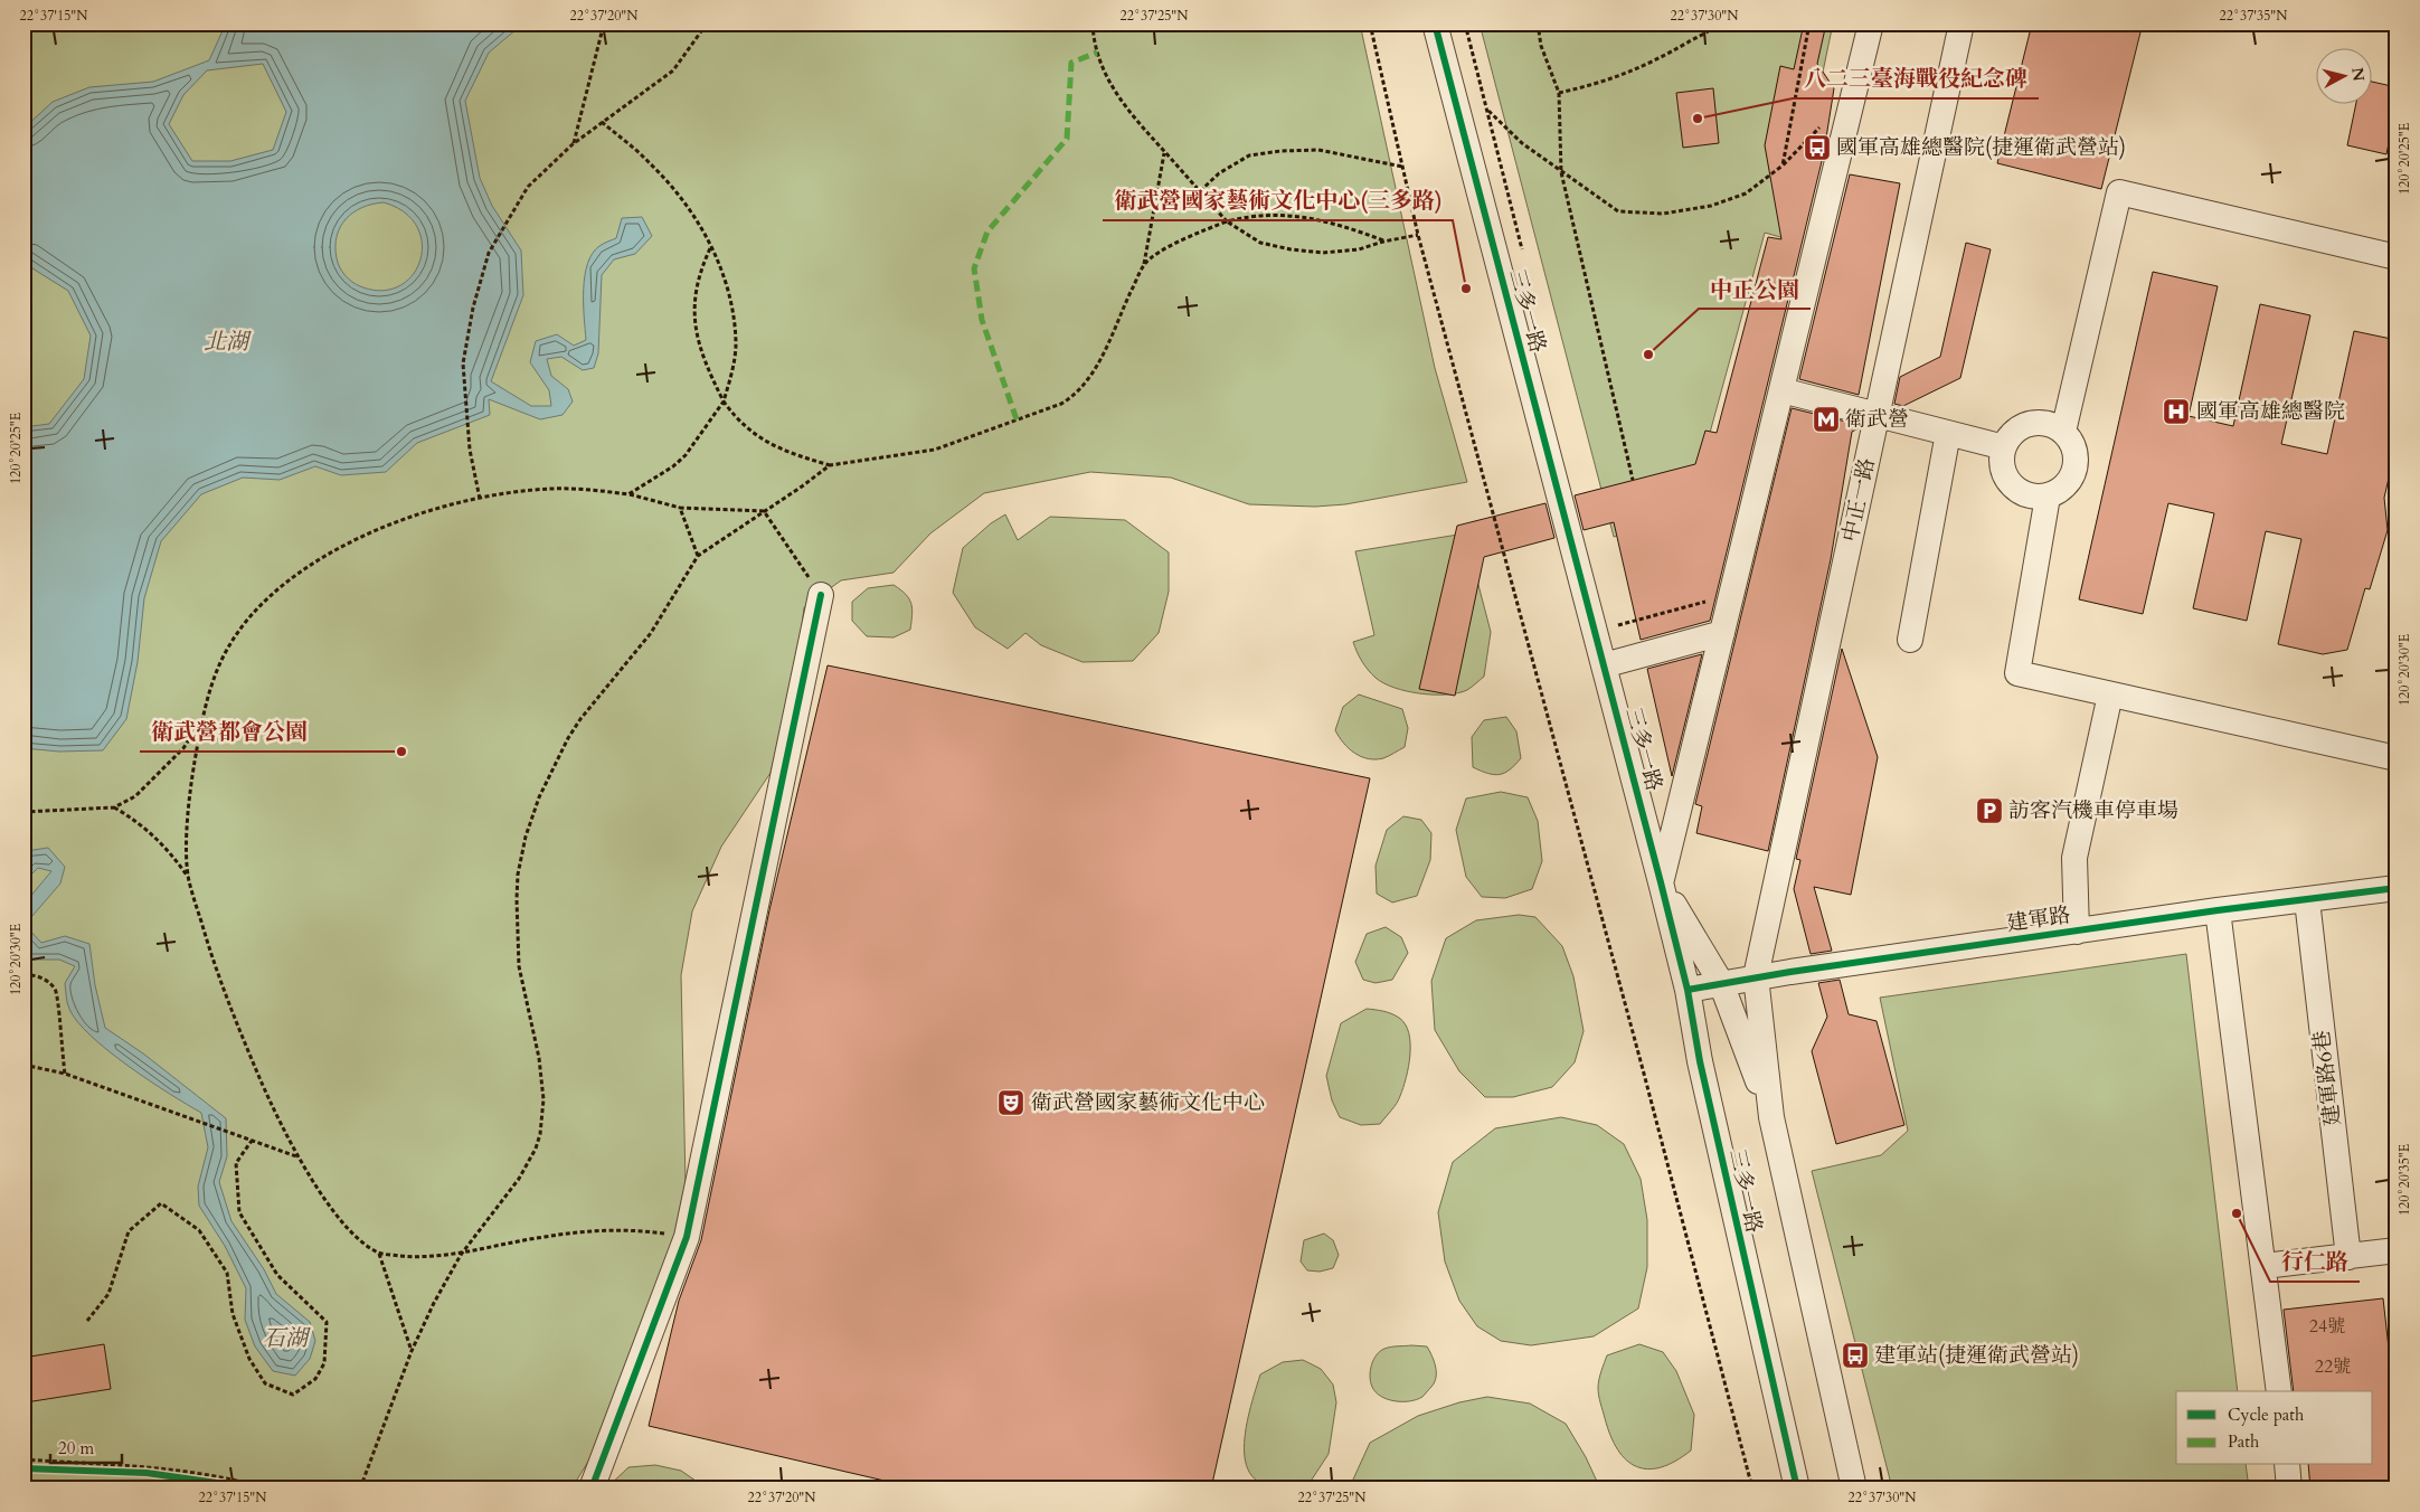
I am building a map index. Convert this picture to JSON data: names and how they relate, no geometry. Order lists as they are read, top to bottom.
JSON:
{
  "streets": {
    "street": [
      "三多一路",
      "中正一路",
      "建軍路",
      "建軍路6巷"
    ]
  },
  "crossings": [
    ["三多一路", "中正一路"],
    ["三多一路", "建軍路"],
    ["中正一路", "建軍路"],
    ["建軍路", "建軍路6巷"]
  ],
  "water": ["北湖", "石湖"],
  "places": {
    "other": [
      "八二三臺海戰役紀念碑",
      "衛武營國家藝術文化中心(三多路)",
      "中正公園",
      "衛武營都會公園",
      "行仁路"
    ],
    "bus stop": ["國軍高雄總醫院(捷運衛武營站)", "建軍站(捷運衛武營站)"],
    "hospital": ["國軍高雄總醫院"],
    "metro station": ["衛武營"],
    "parking": ["訪客汽機車停車場"],
    "theatre": ["衛武營國家藝術文化中心"]
  },
  "house_numbers": ["24號", "22號"],
  "legend": ["Cycle path", "Path"],
  "scale_bar": "20 m",
  "north": "right",
  "coordinates": [
    "22°37'15\"N",
    "22°37'20\"N",
    "22°37'25\"N",
    "22°37'30\"N",
    "22°37'35\"N",
    "120°20'25\"E",
    "120°20'30\"E",
    "120°20'35\"E"
  ]
}
